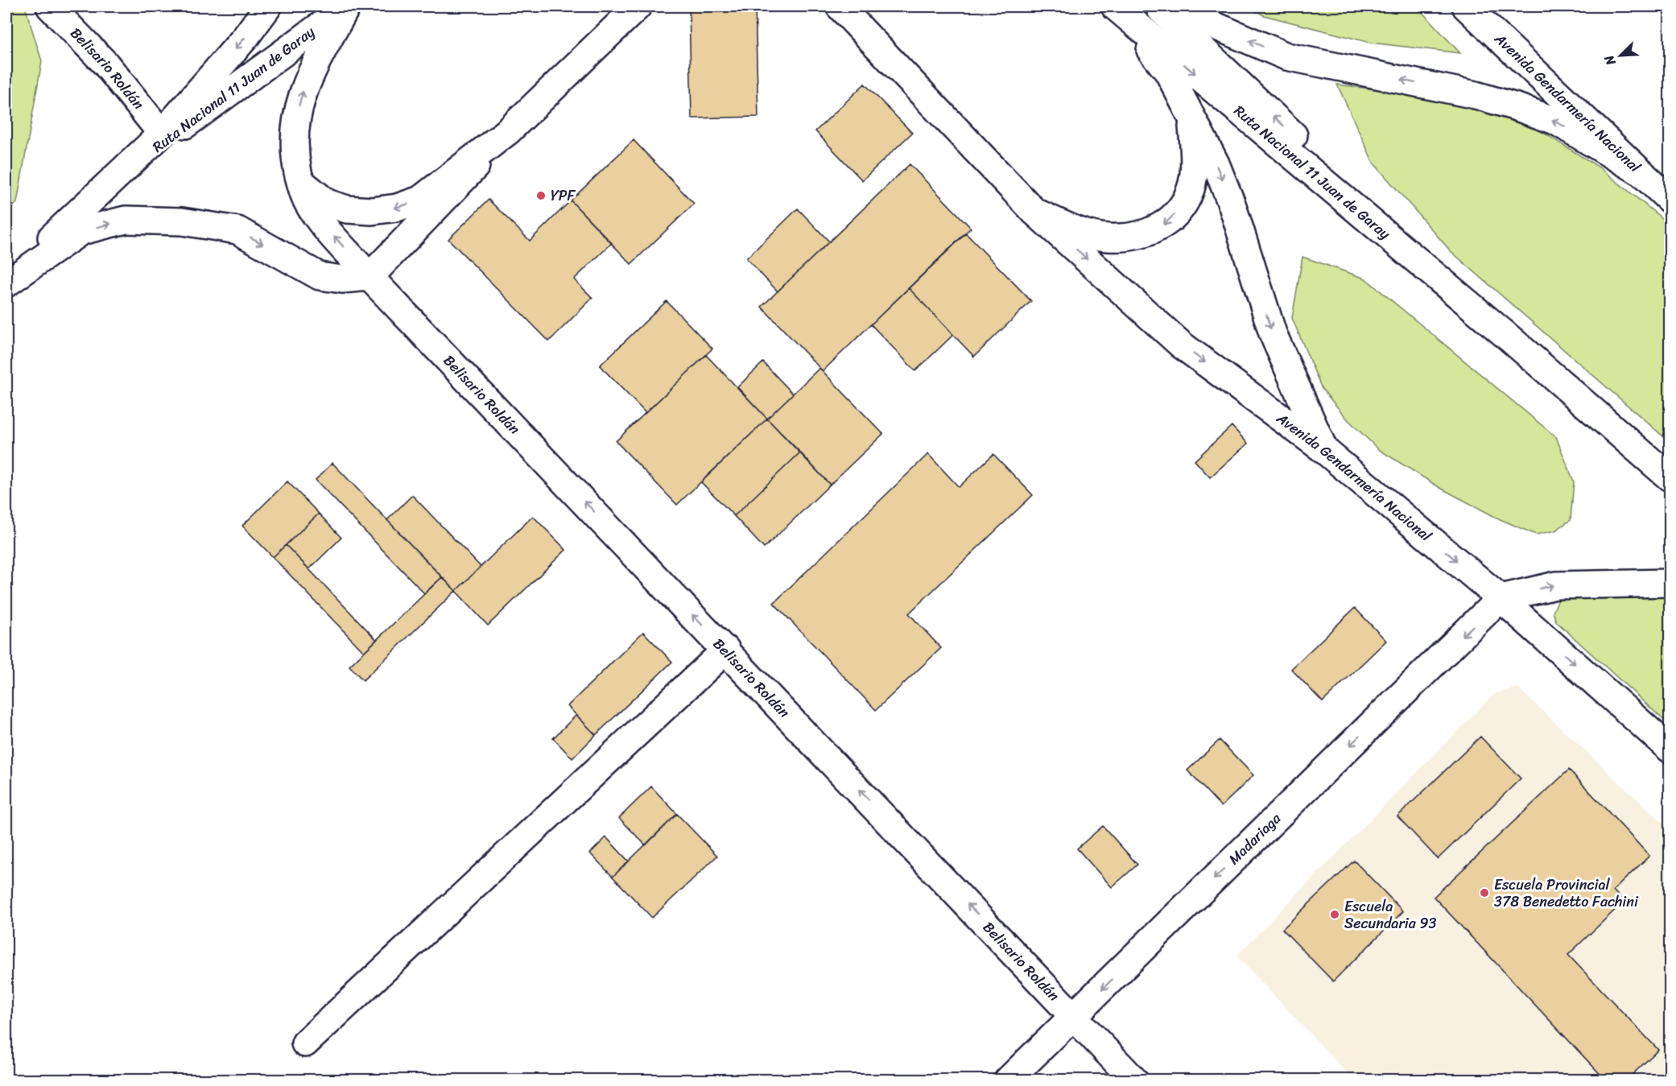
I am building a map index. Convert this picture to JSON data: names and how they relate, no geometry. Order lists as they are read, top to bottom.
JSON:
{
  "streets": {
    "main road": [
      "Belisario Roldán",
      "Ruta Nacional 11 Juan de Garay",
      "Avenida Gendarmería Nacional",
      "Madariaga"
    ]
  },
  "crossings": [
    ["Belisario Roldán", "Ruta Nacional 11 Juan de Garay"],
    ["Belisario Roldán", "Madariaga"],
    ["Avenida Gendarmería Nacional", "Madariaga"]
  ],
  "one_way": ["Belisario Roldán", "Avenida Gendarmería Nacional", "Madariaga"],
  "places": ["YPF", "Escuela Provincial 378 Benedetto Fachini", "Escuela Secundaria 93"],
  "north": "bottom left"
}
